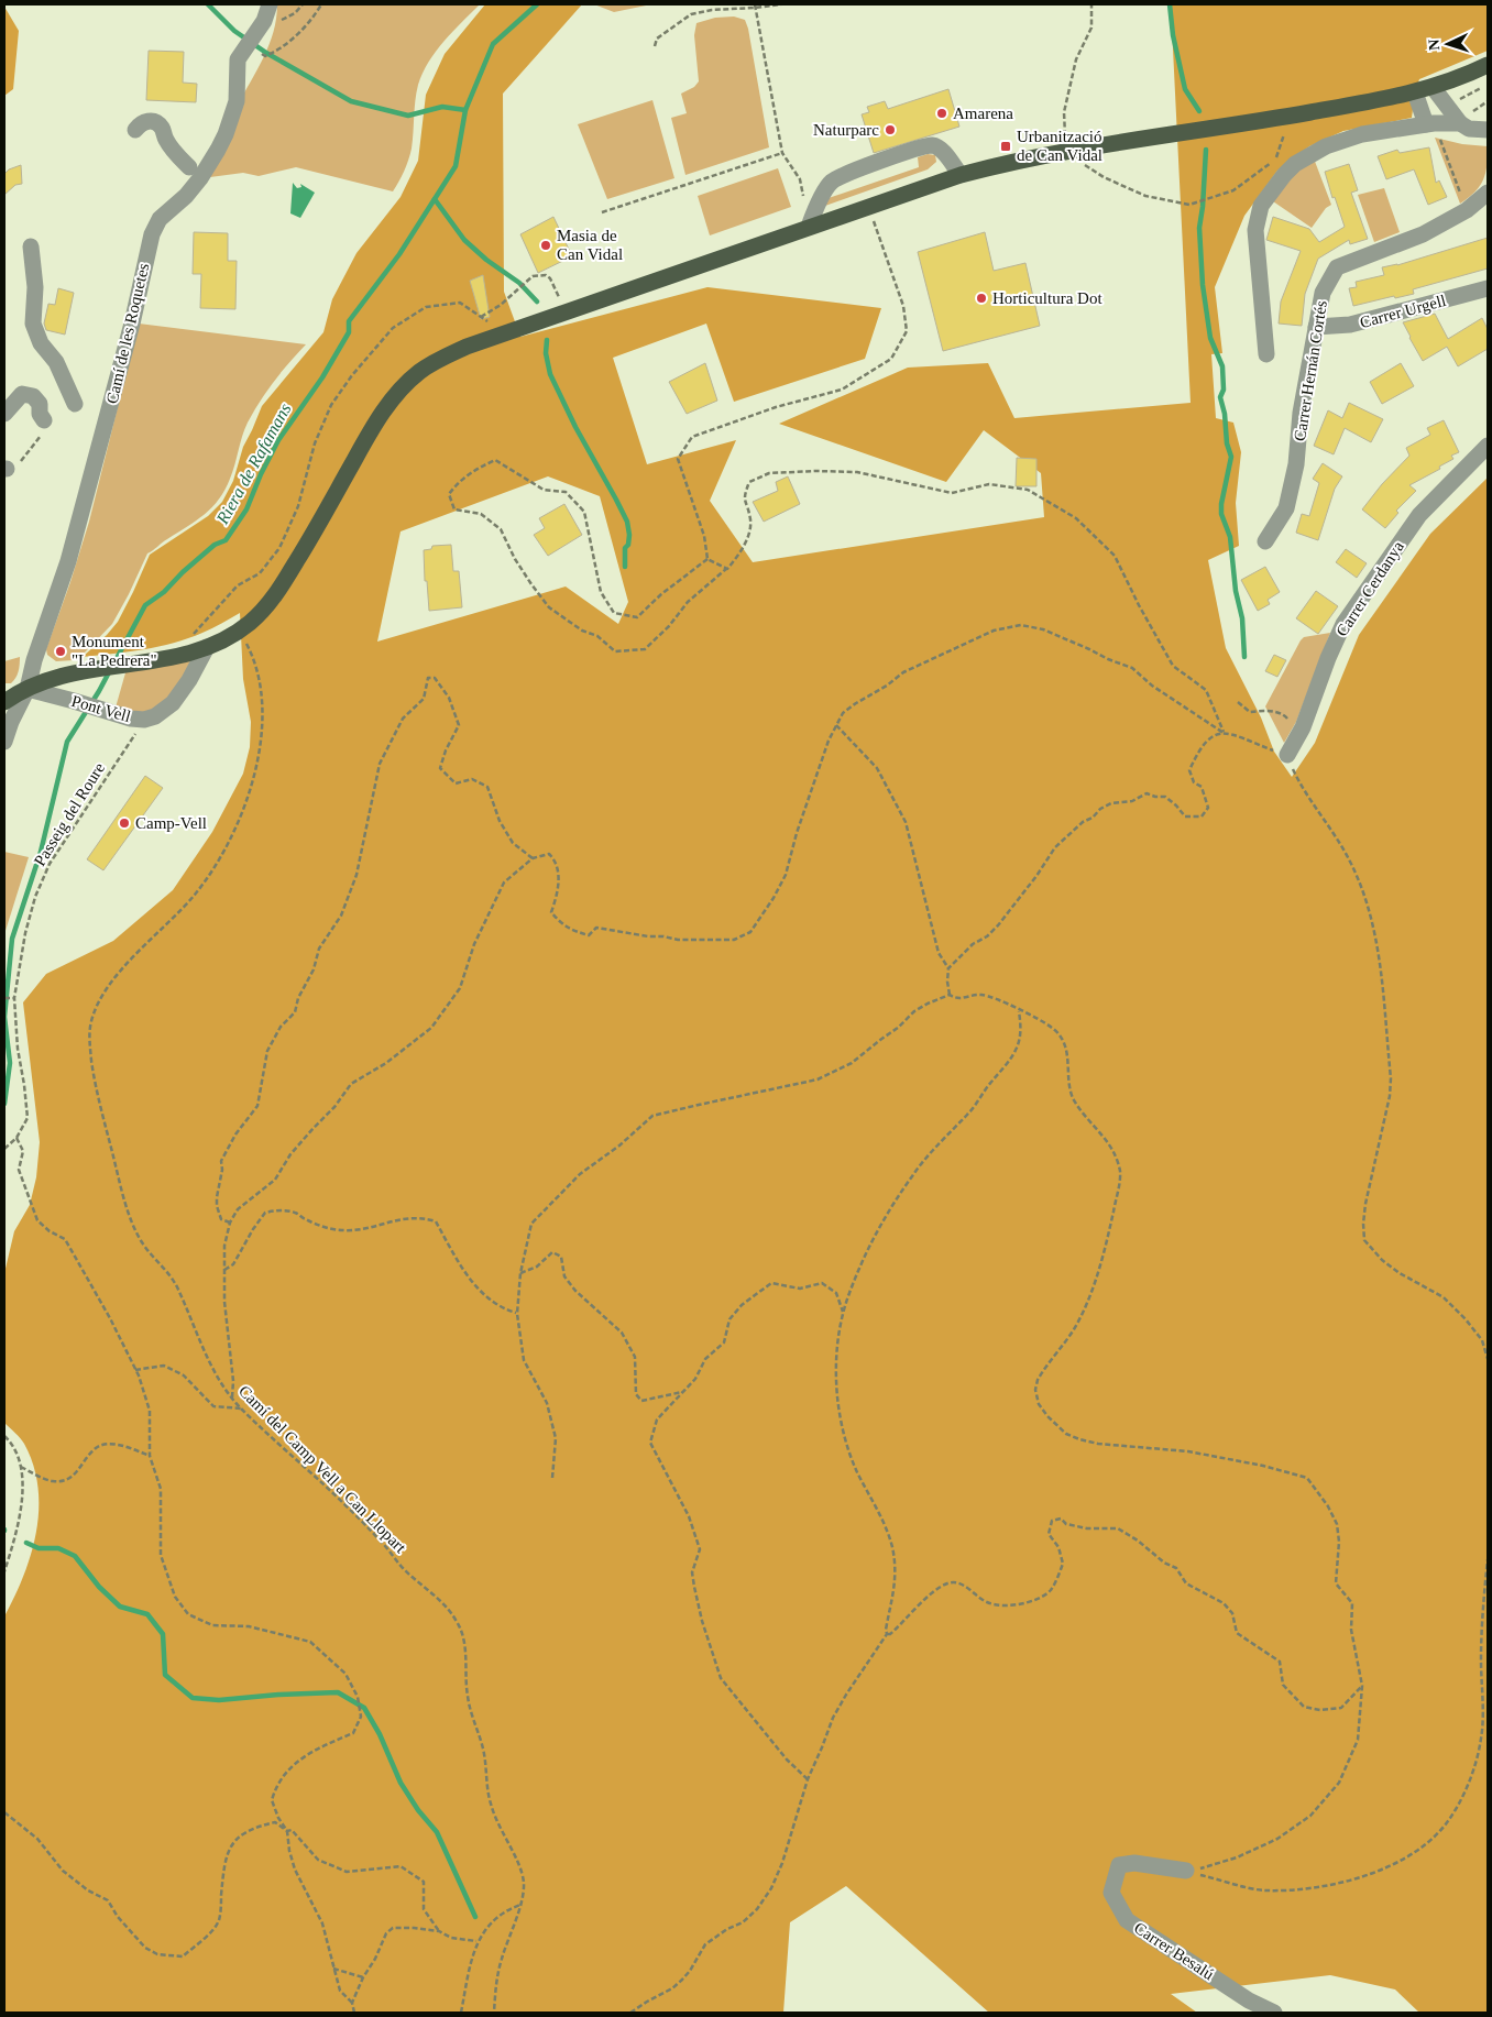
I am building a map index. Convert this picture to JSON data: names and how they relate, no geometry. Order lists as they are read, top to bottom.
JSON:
{
  "streets": {
    "street": [
      "Carrer Urgell",
      "Camí de les Roquetes",
      "Carrer Hernán Cortés",
      "Carrer Cerdanya",
      "Pont Vell",
      "Carrer Besalú"
    ],
    "path": ["Passeig del Roure", "Camí del Camp Vell a Can Llopart"]
  },
  "crossings": [
    ["Carrer Urgell", "Carrer Hernán Cortés"],
    ["Camí de les Roquetes", "Pont Vell"],
    ["Pont Vell", "Passeig del Roure"]
  ],
  "water": ["Riera de Rafamans"],
  "places": {
    "other": [
      "Amarena",
      "Naturparc",
      "Masia de Can Vidal",
      "Horticultura Dot",
      "Monument \"La Pedrera\"",
      "Camp-Vell"
    ],
    "transit": ["Urbanització de Can Vidal"]
  },
  "north": "left"
}
